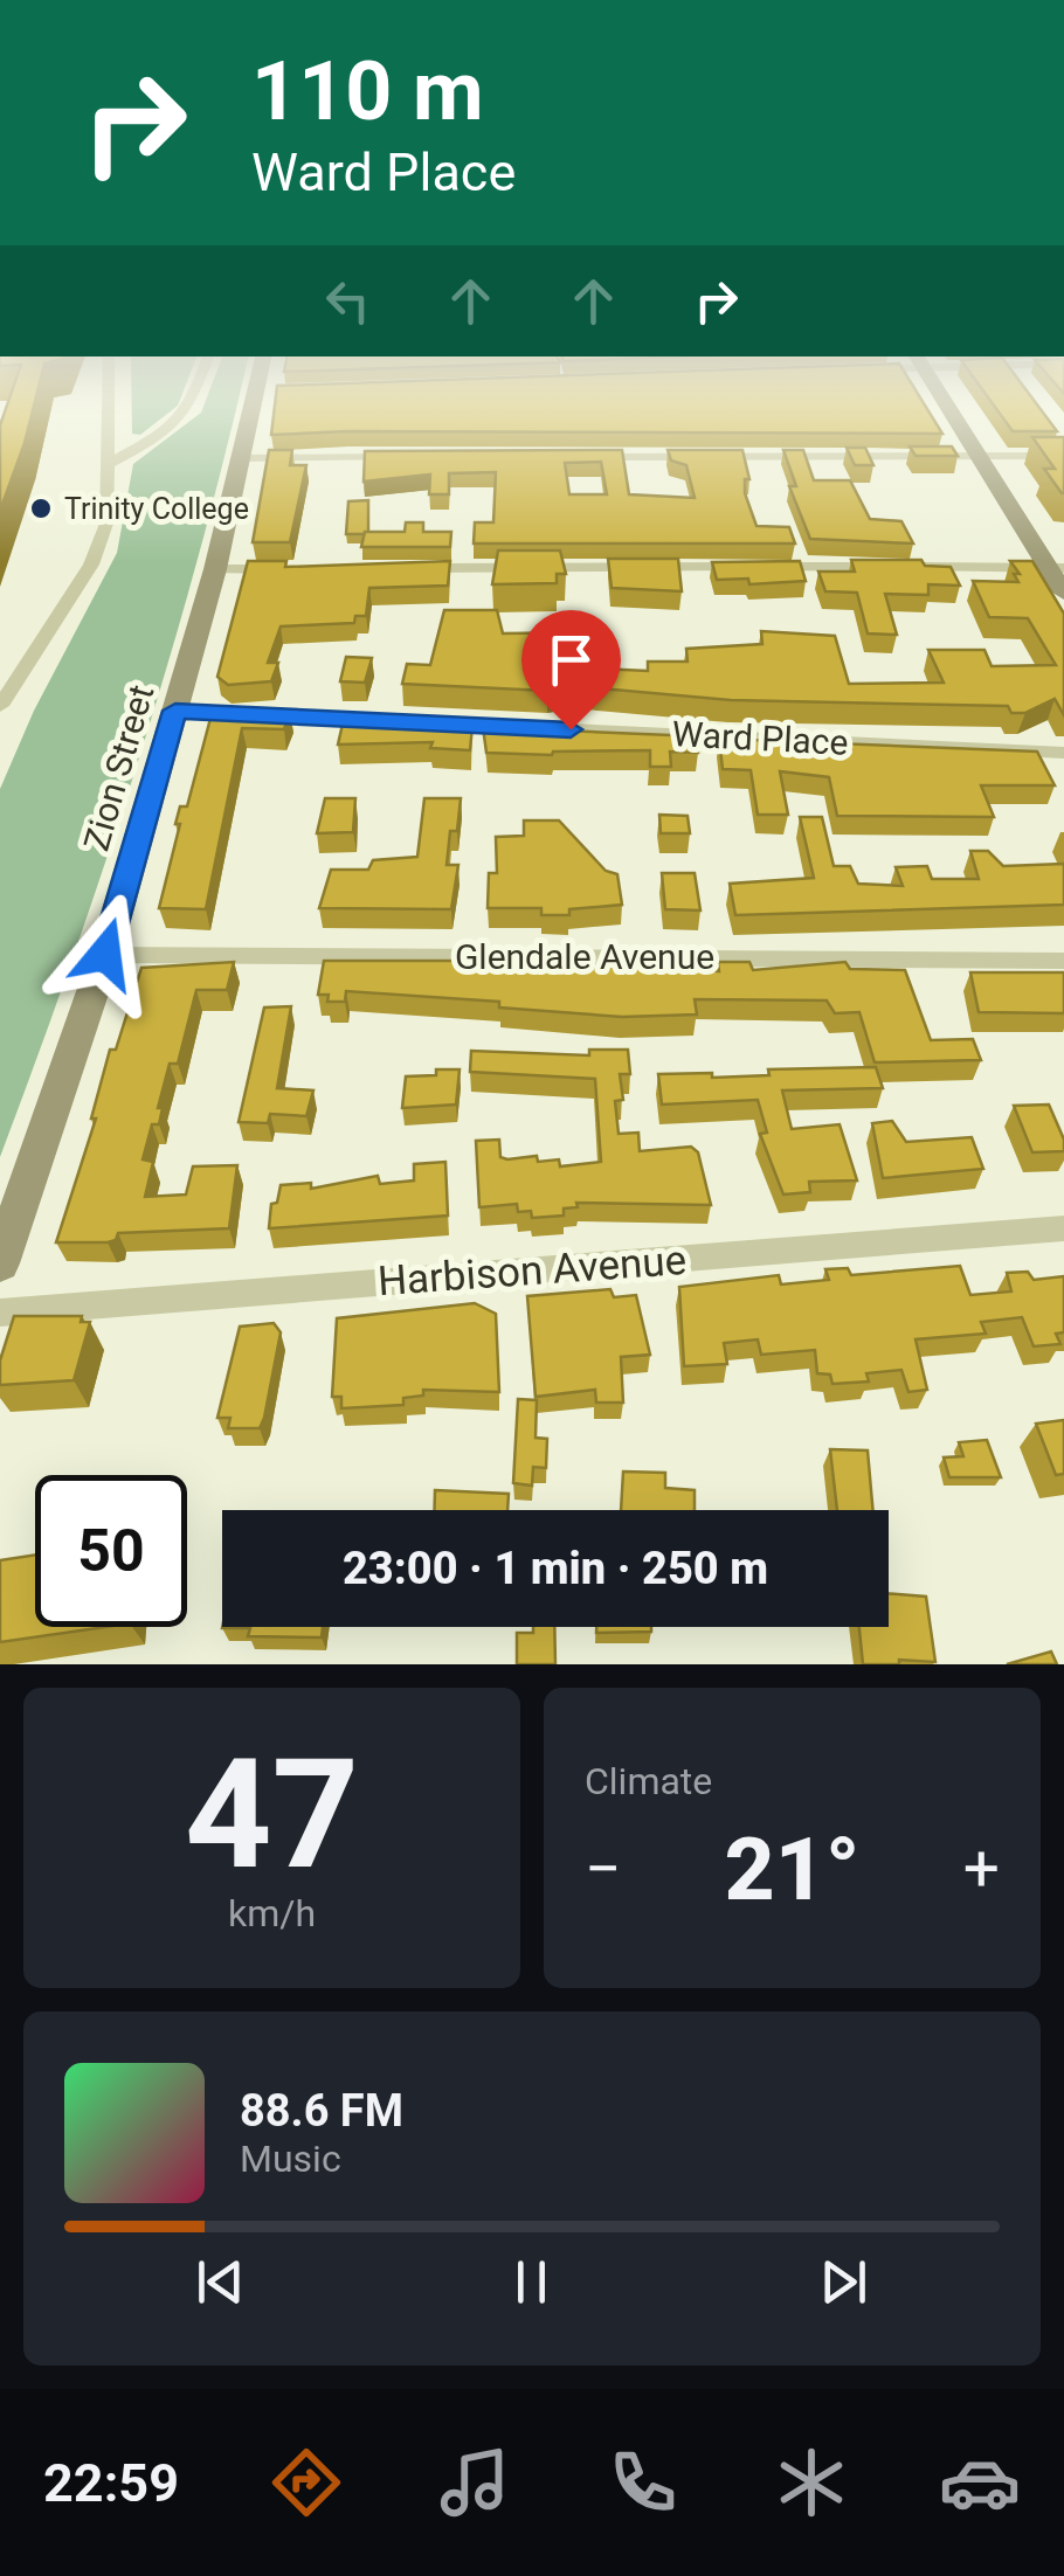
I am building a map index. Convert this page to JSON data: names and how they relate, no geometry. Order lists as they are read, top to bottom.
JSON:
{
  "streets": {
    "main road": ["Zion Street"],
    "street": ["Ward Place", "Glendale Avenue", "Harbison Avenue"]
  },
  "crossings": [
    ["Ward Place", "Zion Street"],
    ["Zion Street", "Glendale Avenue"]
  ],
  "places": ["Trinity College"],
  "page": {
    "turn": ["110 m", "Ward Place"],
    "limit": "50",
    "trip": "23:00 · 1 min · 250 m",
    "tile": [
      ["47", "km/h"],
      "Climate"
    ],
    "heat": ["−", "21°", "+"],
    "song": ["88.6 FM", "Music"],
    "tabs": "22:59"
  }
}
